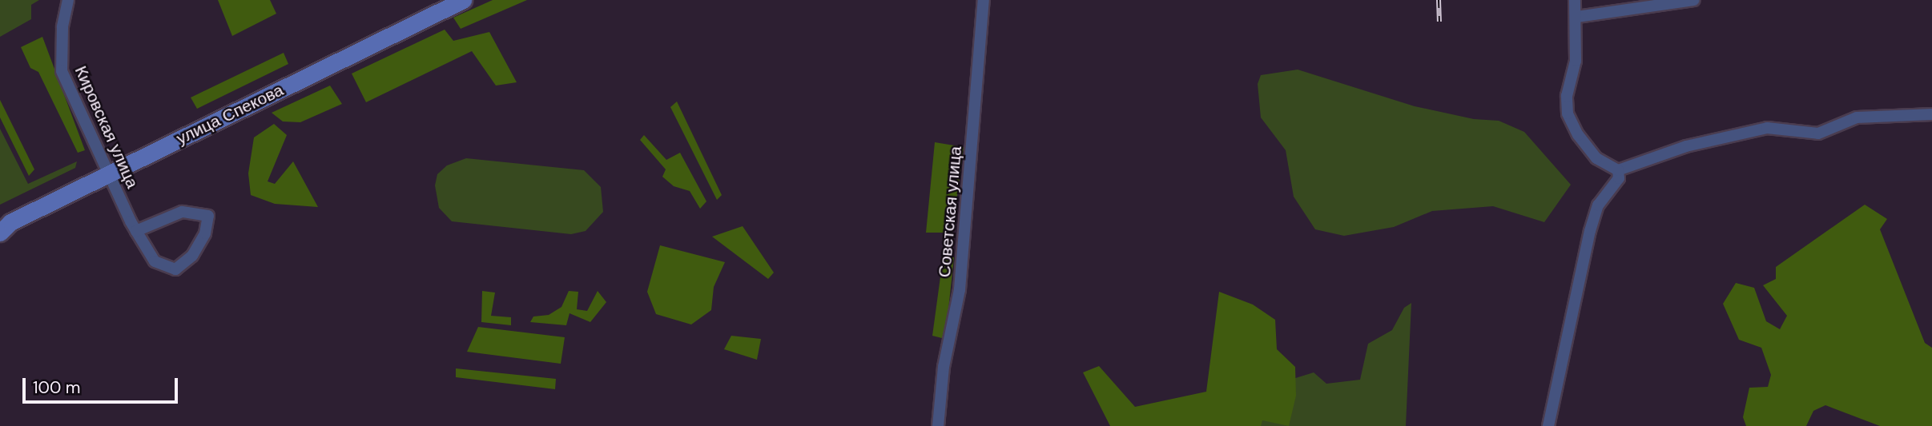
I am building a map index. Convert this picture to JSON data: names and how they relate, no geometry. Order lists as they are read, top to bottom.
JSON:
{
  "streets": {
    "main road": ["улица Спекова"],
    "street": ["Кировская улица", "Советская улица"]
  },
  "crossings": [
    ["улица Спекова", "Кировская улица"]
  ],
  "scale_bar": "100 m"
}
